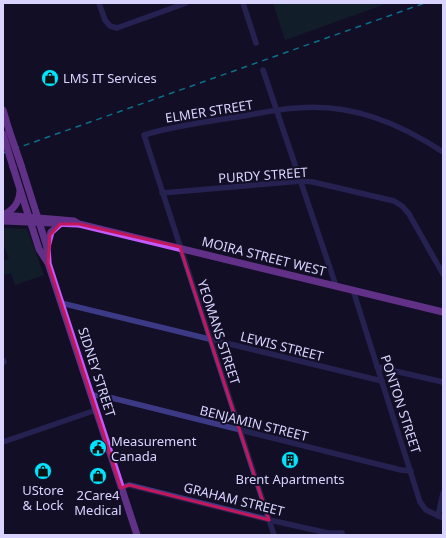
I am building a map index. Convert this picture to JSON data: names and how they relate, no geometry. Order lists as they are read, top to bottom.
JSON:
{
  "streets": {
    "main road": ["MOIRA STREET WEST", "SIDNEY STREET"],
    "street": [
      "ELMER STREET",
      "PURDY STREET",
      "YEOMANS STREET",
      "LEWIS STREET",
      "PONTON STREET",
      "BENJAMIN STREET",
      "GRAHAM STREET"
    ]
  },
  "crossings": [
    ["ELMER STREET", "YEOMANS STREET"],
    ["PURDY STREET", "YEOMANS STREET"],
    ["MOIRA STREET WEST", "YEOMANS STREET"],
    ["MOIRA STREET WEST", "SIDNEY STREET"],
    ["MOIRA STREET WEST", "PONTON STREET"],
    ["YEOMANS STREET", "LEWIS STREET"],
    ["YEOMANS STREET", "BENJAMIN STREET"],
    ["YEOMANS STREET", "GRAHAM STREET"],
    ["LEWIS STREET", "SIDNEY STREET"],
    ["LEWIS STREET", "PONTON STREET"],
    ["SIDNEY STREET", "BENJAMIN STREET"],
    ["SIDNEY STREET", "GRAHAM STREET"],
    ["PONTON STREET", "BENJAMIN STREET"]
  ],
  "places": {
    "shop": ["LMS IT Services", "UStore & Lock", "2Care4 Medical"],
    "public building": ["Measurement Canada"],
    "building": ["Brent Apartments"]
  }
}
